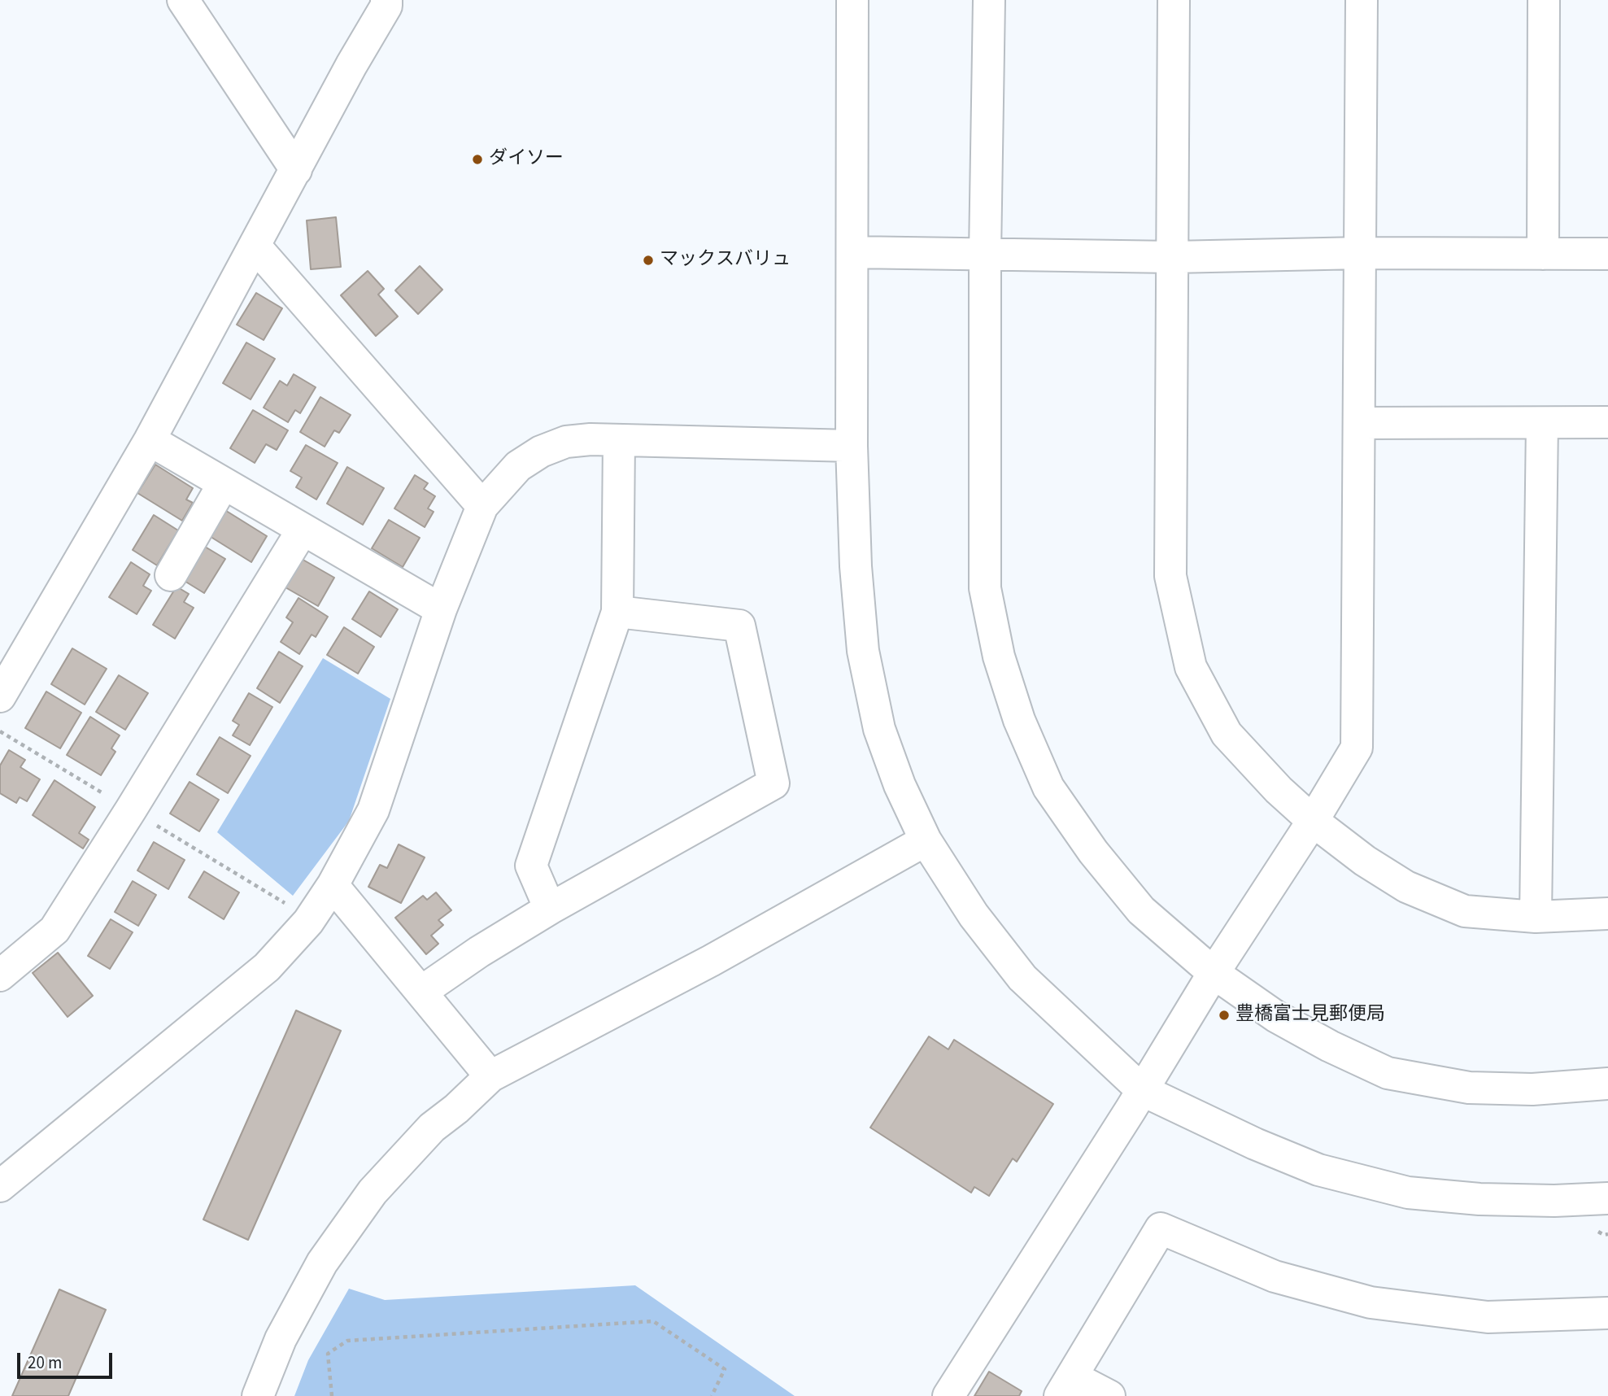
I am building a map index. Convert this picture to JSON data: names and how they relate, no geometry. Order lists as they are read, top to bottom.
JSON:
{
  "places": ["ダイソー", "マックスバリュ", "豊橋富士見郵便局"],
  "scale_bar": "20 m"
}
